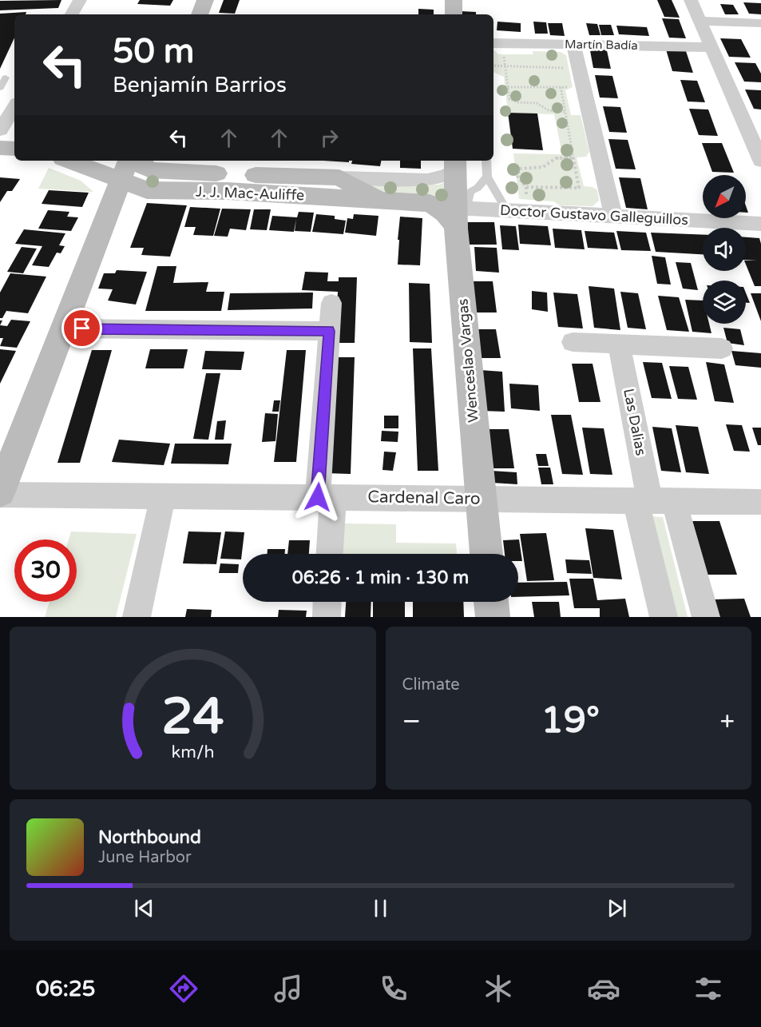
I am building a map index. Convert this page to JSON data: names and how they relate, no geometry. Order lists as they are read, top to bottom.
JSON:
{
  "streets": {
    "main road": ["J. J. Mac-Auliffe", "Wenceslao Vargas"],
    "street": [
      "Martín Badía",
      "Doctor Gustavo Galleguillos",
      "Las Dalias",
      "Cardenal Caro"
    ]
  },
  "crossings": [
    ["J. J. Mac-Auliffe", "Doctor Gustavo Galleguillos"],
    ["J. J. Mac-Auliffe", "Wenceslao Vargas"],
    ["Doctor Gustavo Galleguillos", "Wenceslao Vargas"],
    ["Wenceslao Vargas", "Cardenal Caro"],
    ["Las Dalias", "Cardenal Caro"]
  ],
  "north": "bottom left",
  "page": {
    "turn": ["50 m", "Benjamín Barrios"],
    "limit": "30",
    "trip": "06:26 · 1 min · 130 m",
    "tile": "Climate",
    "heat": ["−", "19°", "+"],
    "song": ["Northbound", "June Harbor"],
    "tabs": "06:25",
    "gauge": ["24", "km/h"]
  }
}
